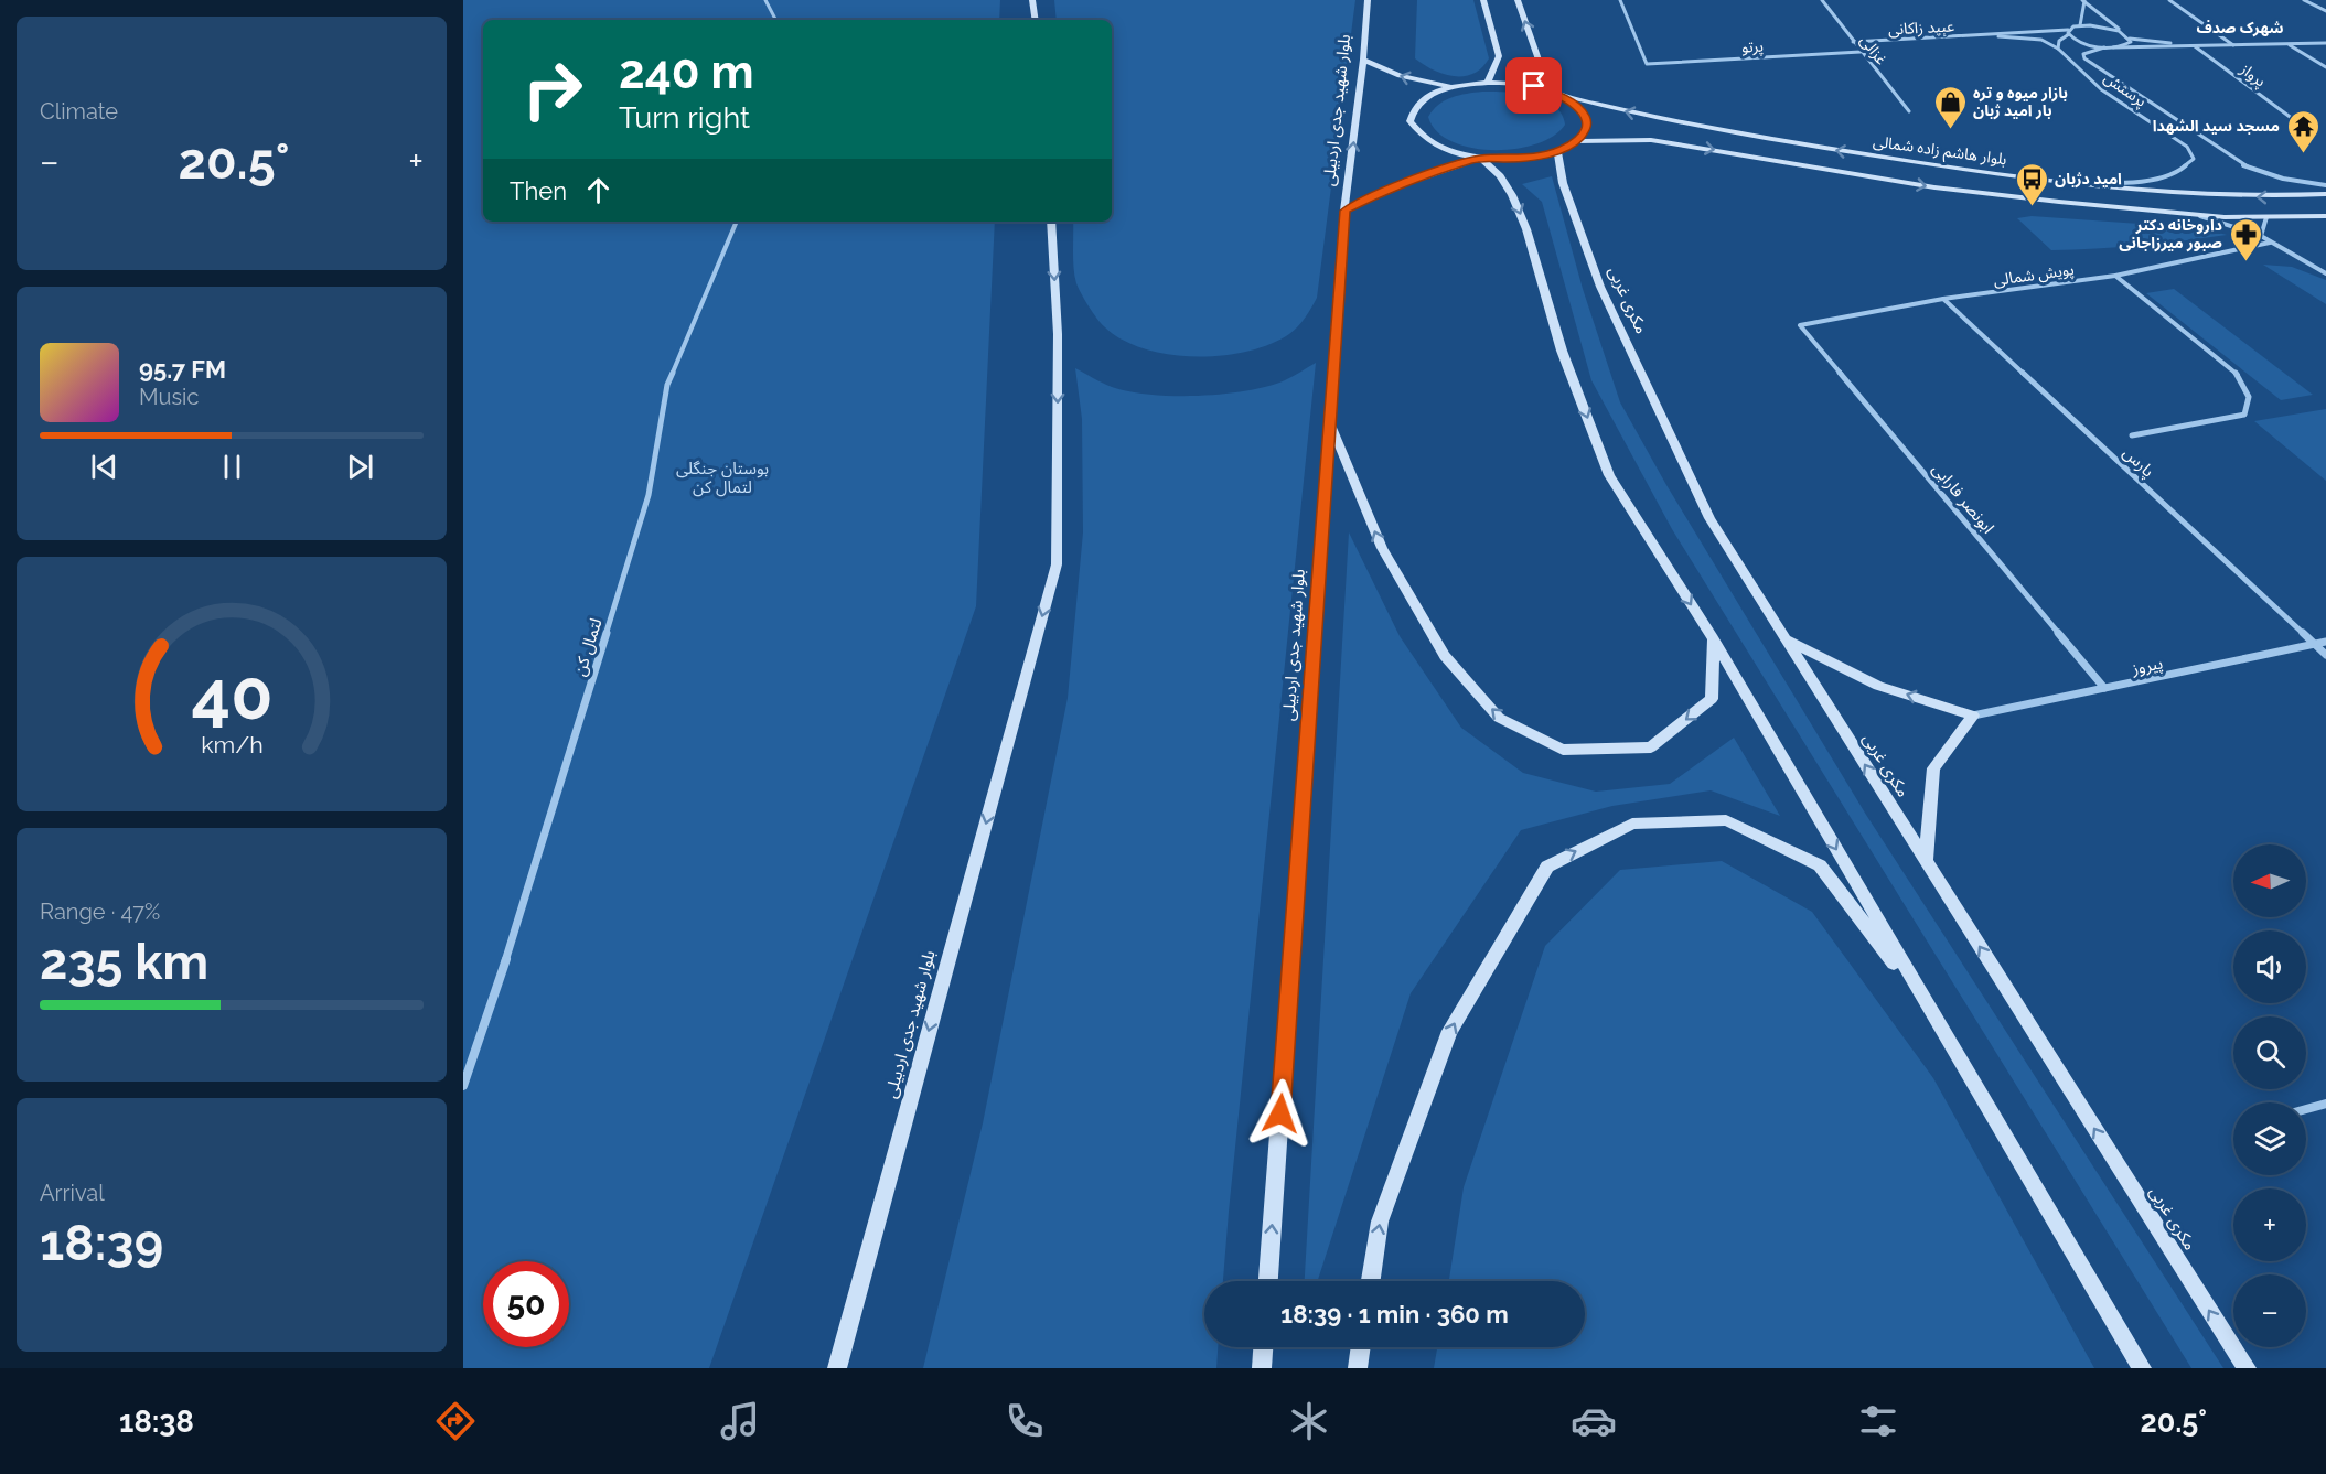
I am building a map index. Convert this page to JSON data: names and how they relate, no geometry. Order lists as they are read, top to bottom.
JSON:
{
  "streets": {
    "street": [
      "عبید زاکانی",
      "پرتو",
      "غزالی",
      "پرواز",
      "پرستش",
      "بلوار شهید جدی اردبیلی",
      "بلوار هاشم زاده شمالی",
      "پویش شمالی",
      "مکری غربی",
      "پارس",
      "ابونصر فارابی",
      "لتمال کن",
      "پیروز"
    ]
  },
  "crossings": [
    ["عبید زاکانی", "غزالی"],
    ["پرتو", "غزالی"],
    ["پرستش", "بلوار هاشم زاده شمالی"],
    ["پویش شمالی", "پارس"],
    ["پویش شمالی", "ابونصر فارابی"],
    ["پارس", "پیروز"],
    ["ابونصر فارابی", "پیروز"]
  ],
  "districts": ["شهرک صدف"],
  "parks": ["بوستان جنگلی لتمال کن"],
  "places": {
    "shop": ["بازار میوه و تره بار امید ژبان"],
    "temple": ["مسجد سید الشهدا"],
    "bus stop": ["امید دژبان"],
    "pharmacy": ["داروخانه دکتر صبور میرزاجانی"]
  },
  "north": "left",
  "page": {
    "tile": [
      "Climate",
      ["Range · 47%", "235 km"],
      ["Arrival", "18:39"]
    ],
    "turn": ["240 m", "Turn right"],
    "heat": ["−", "20.5°", "+"],
    "then": "Then",
    "song": ["95.7 FM", "Music"],
    "map_buttons": ["+", "−"],
    "limit": "50",
    "trip": "18:39 · 1 min · 360 m",
    "tabs": ["18:38", "20.5°"],
    "gauge": ["40", "km/h"]
  }
}
